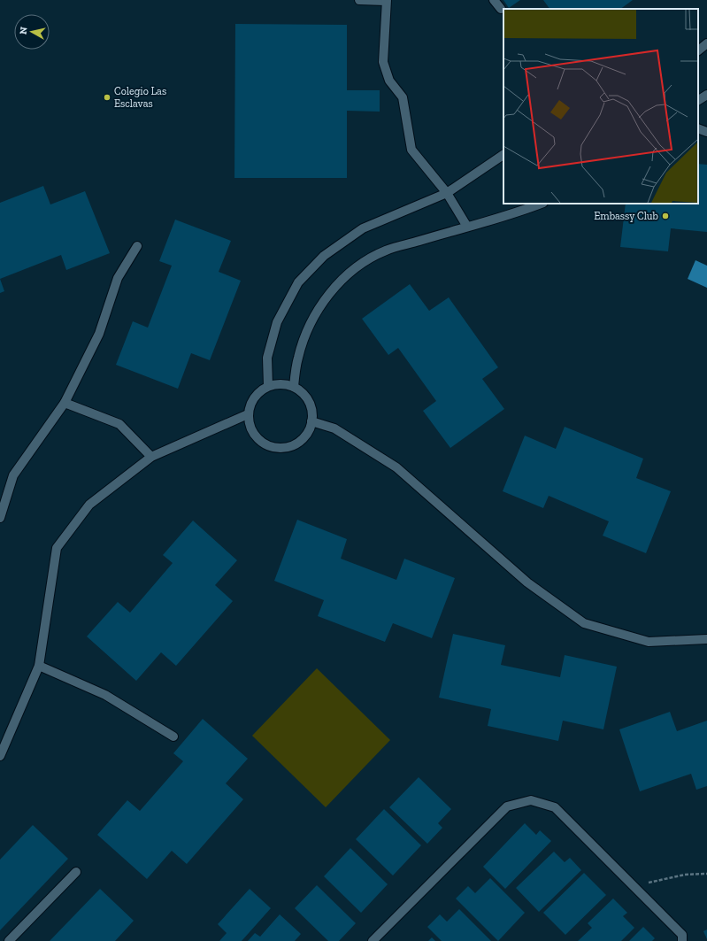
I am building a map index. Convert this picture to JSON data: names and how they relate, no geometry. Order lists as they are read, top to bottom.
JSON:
{
  "places": ["Colegio Las Esclavas", "Embassy Club"],
  "north": "left"
}
